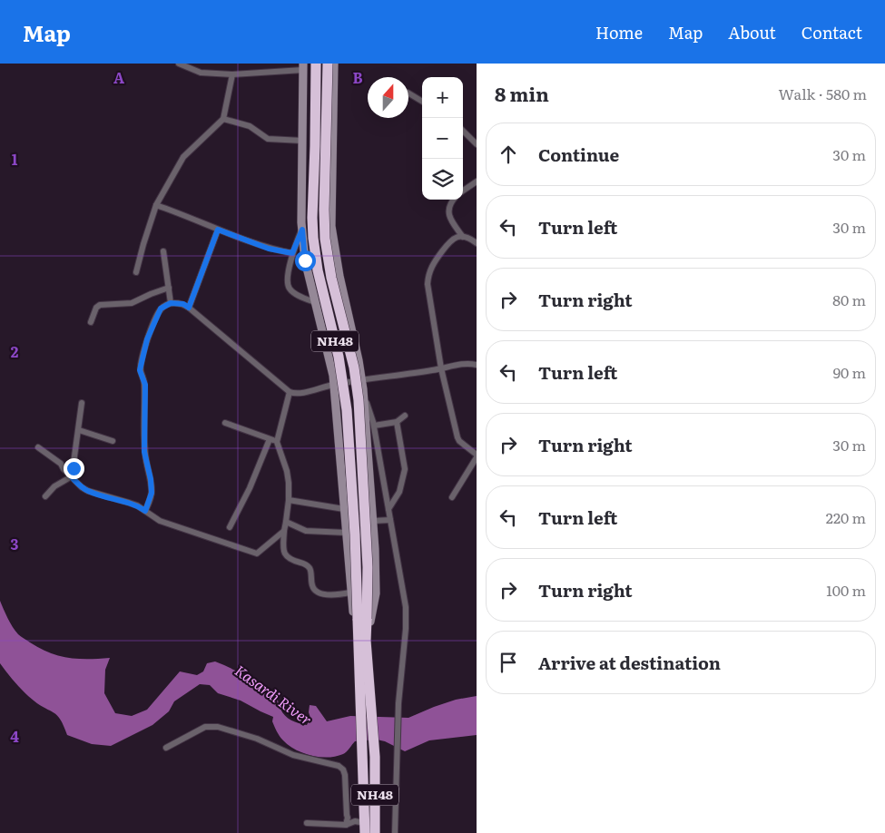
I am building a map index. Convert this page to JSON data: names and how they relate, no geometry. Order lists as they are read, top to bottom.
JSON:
{
  "streets": {
    "highway": ["NH48"]
  },
  "water": ["Kasardi River"],
  "north": "top",
  "page": {
    "header": "Map",
    "nav": [
      "Home",
      "Map",
      "About",
      "Contact"
    ],
    "heading": ["8 min", "Walk · 580 m"],
    "map_buttons": ["+", "−"],
    "list": [
      ["Continue", "30 m"],
      ["Turn left", "30 m"],
      ["Turn right", "80 m"],
      ["Turn left", "90 m"],
      ["Turn right", "30 m"],
      ["Turn left", "220 m"],
      ["Turn right", "100 m"],
      "Arrive at destination"
    ]
  },
  "grid": {
    "columns": ["A", "B"],
    "rows": [
      "1",
      "2",
      "3",
      "4"
    ]
  }
}
